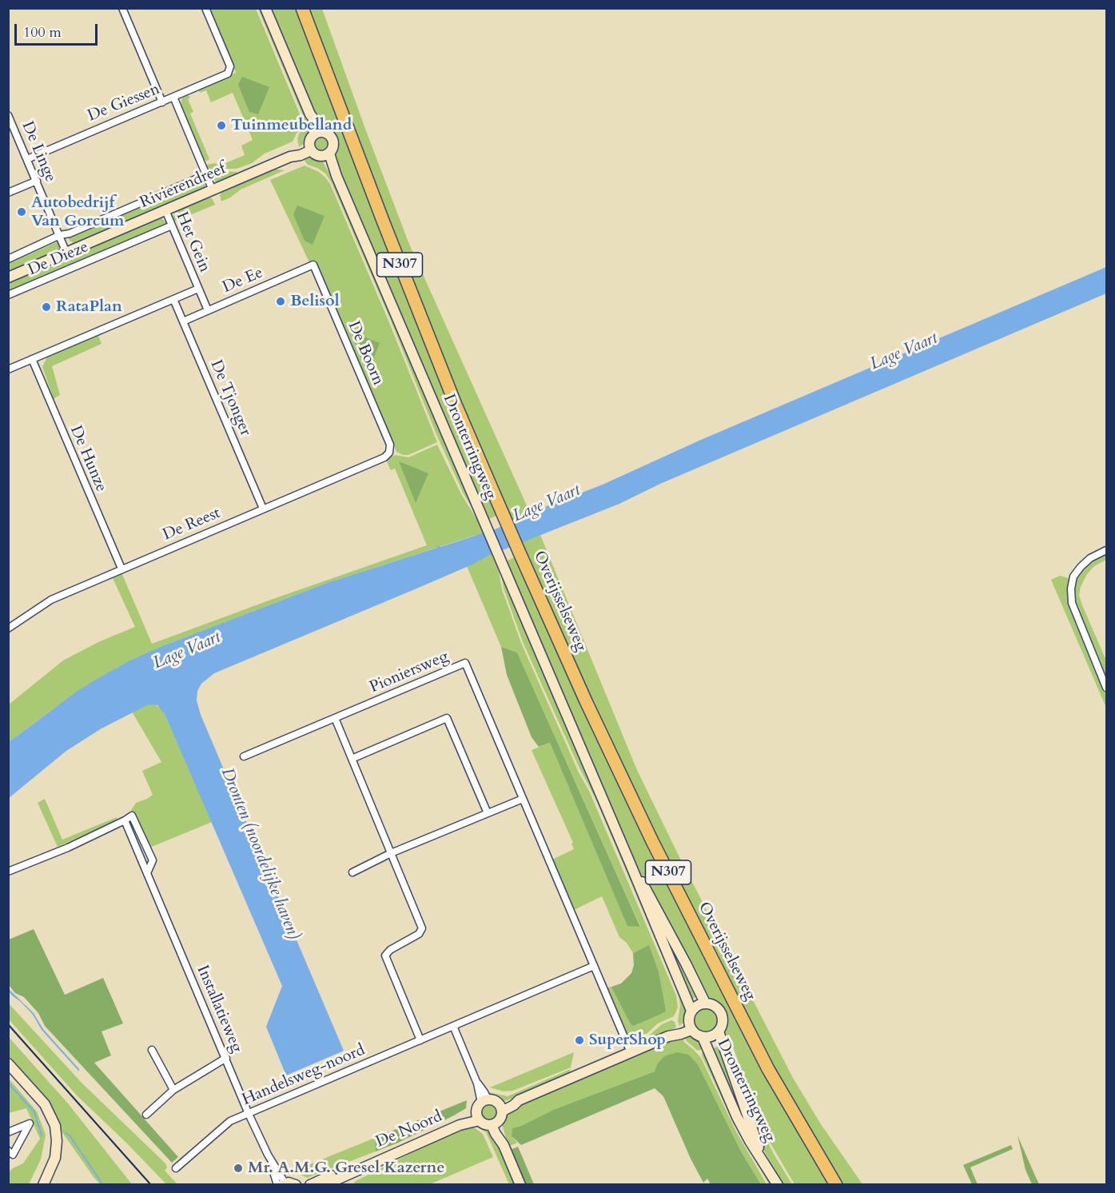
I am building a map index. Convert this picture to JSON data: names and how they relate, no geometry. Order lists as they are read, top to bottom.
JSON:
{
  "streets": {
    "highway": ["N307", "Overijsselseweg"],
    "main road": ["Rivierendreef", "Dronterringweg", "De Noord"],
    "street": [
      "De Giessen",
      "De Linge",
      "Het Gein",
      "De Dieze",
      "De Ee",
      "De Boorn",
      "De Tjonger",
      "De Hunze",
      "De Reest",
      "Pioniersweg",
      "Installatieweg",
      "Handelsweg-noord"
    ]
  },
  "crossings": [
    ["De Giessen", "De Linge"],
    ["De Linge", "Rivierendreef"],
    ["Rivierendreef", "Het Gein"],
    ["Rivierendreef", "Dronterringweg"],
    ["Het Gein", "De Dieze"],
    ["Het Gein", "De Ee"],
    ["De Ee", "De Boorn"],
    ["De Ee", "De Tjonger"],
    ["De Boorn", "De Reest"],
    ["De Tjonger", "De Reest"],
    ["De Hunze", "De Reest"],
    ["Pioniersweg", "Handelsweg-noord"],
    ["Installatieweg", "Handelsweg-noord"]
  ],
  "water": ["Lage Vaart", "Dronten (noordelijke haven)"],
  "places": [
    "Tuinmeubelland",
    "Autobedrijf Van Gorcum",
    "Belisol",
    "RataPlan",
    "SuperShop",
    "Mr. A.M.G. Gresel Kazerne"
  ],
  "scale_bar": "100 m"
}
